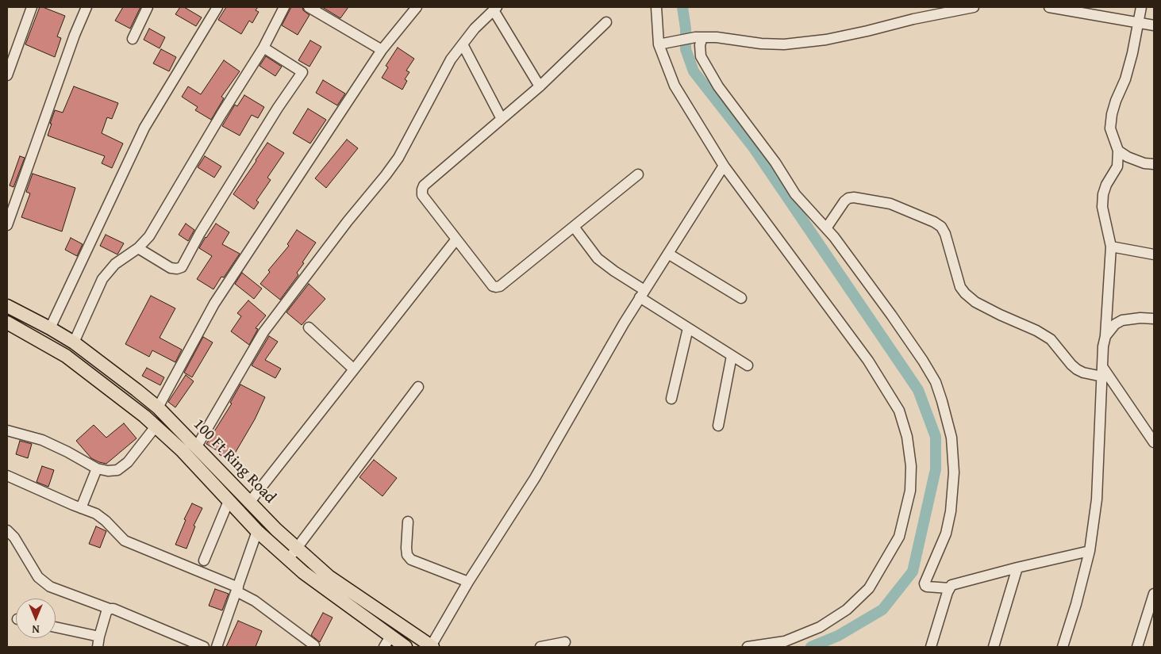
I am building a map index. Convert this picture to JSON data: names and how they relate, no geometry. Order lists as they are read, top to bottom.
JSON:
{
  "streets": {
    "main road": ["100 Ft Ring Road"]
  },
  "north": "bottom"
}
